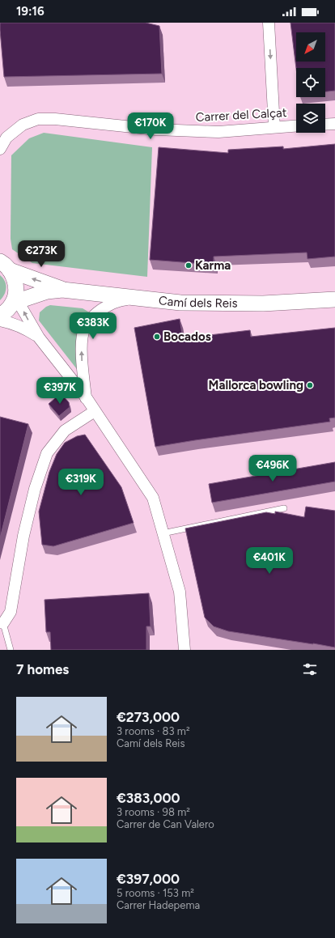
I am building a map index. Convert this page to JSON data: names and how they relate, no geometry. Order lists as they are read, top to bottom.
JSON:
{
  "streets": {
    "street": ["Carrer del Calçat", "Camí dels Reis"]
  },
  "places": ["Karma", "Bocados", "Mallorca bowling"],
  "north": "bottom left",
  "page": {
    "status": "19:16",
    "price": [
      "€170K",
      "€273K",
      "€383K",
      "€397K",
      "€496K",
      "€319K",
      "€401K"
    ],
    "heading": "7 homes",
    "list": [
      {
        "name": "€273,000",
        "note": "3 rooms · 83 m² · Camí dels Reis"
      },
      {
        "name": "€383,000",
        "note": "3 rooms · 98 m² · Carrer de Can Valero"
      },
      {
        "name": "€397,000",
        "note": "5 rooms · 153 m² · Carrer Hadepema"
      }
    ]
  }
}
